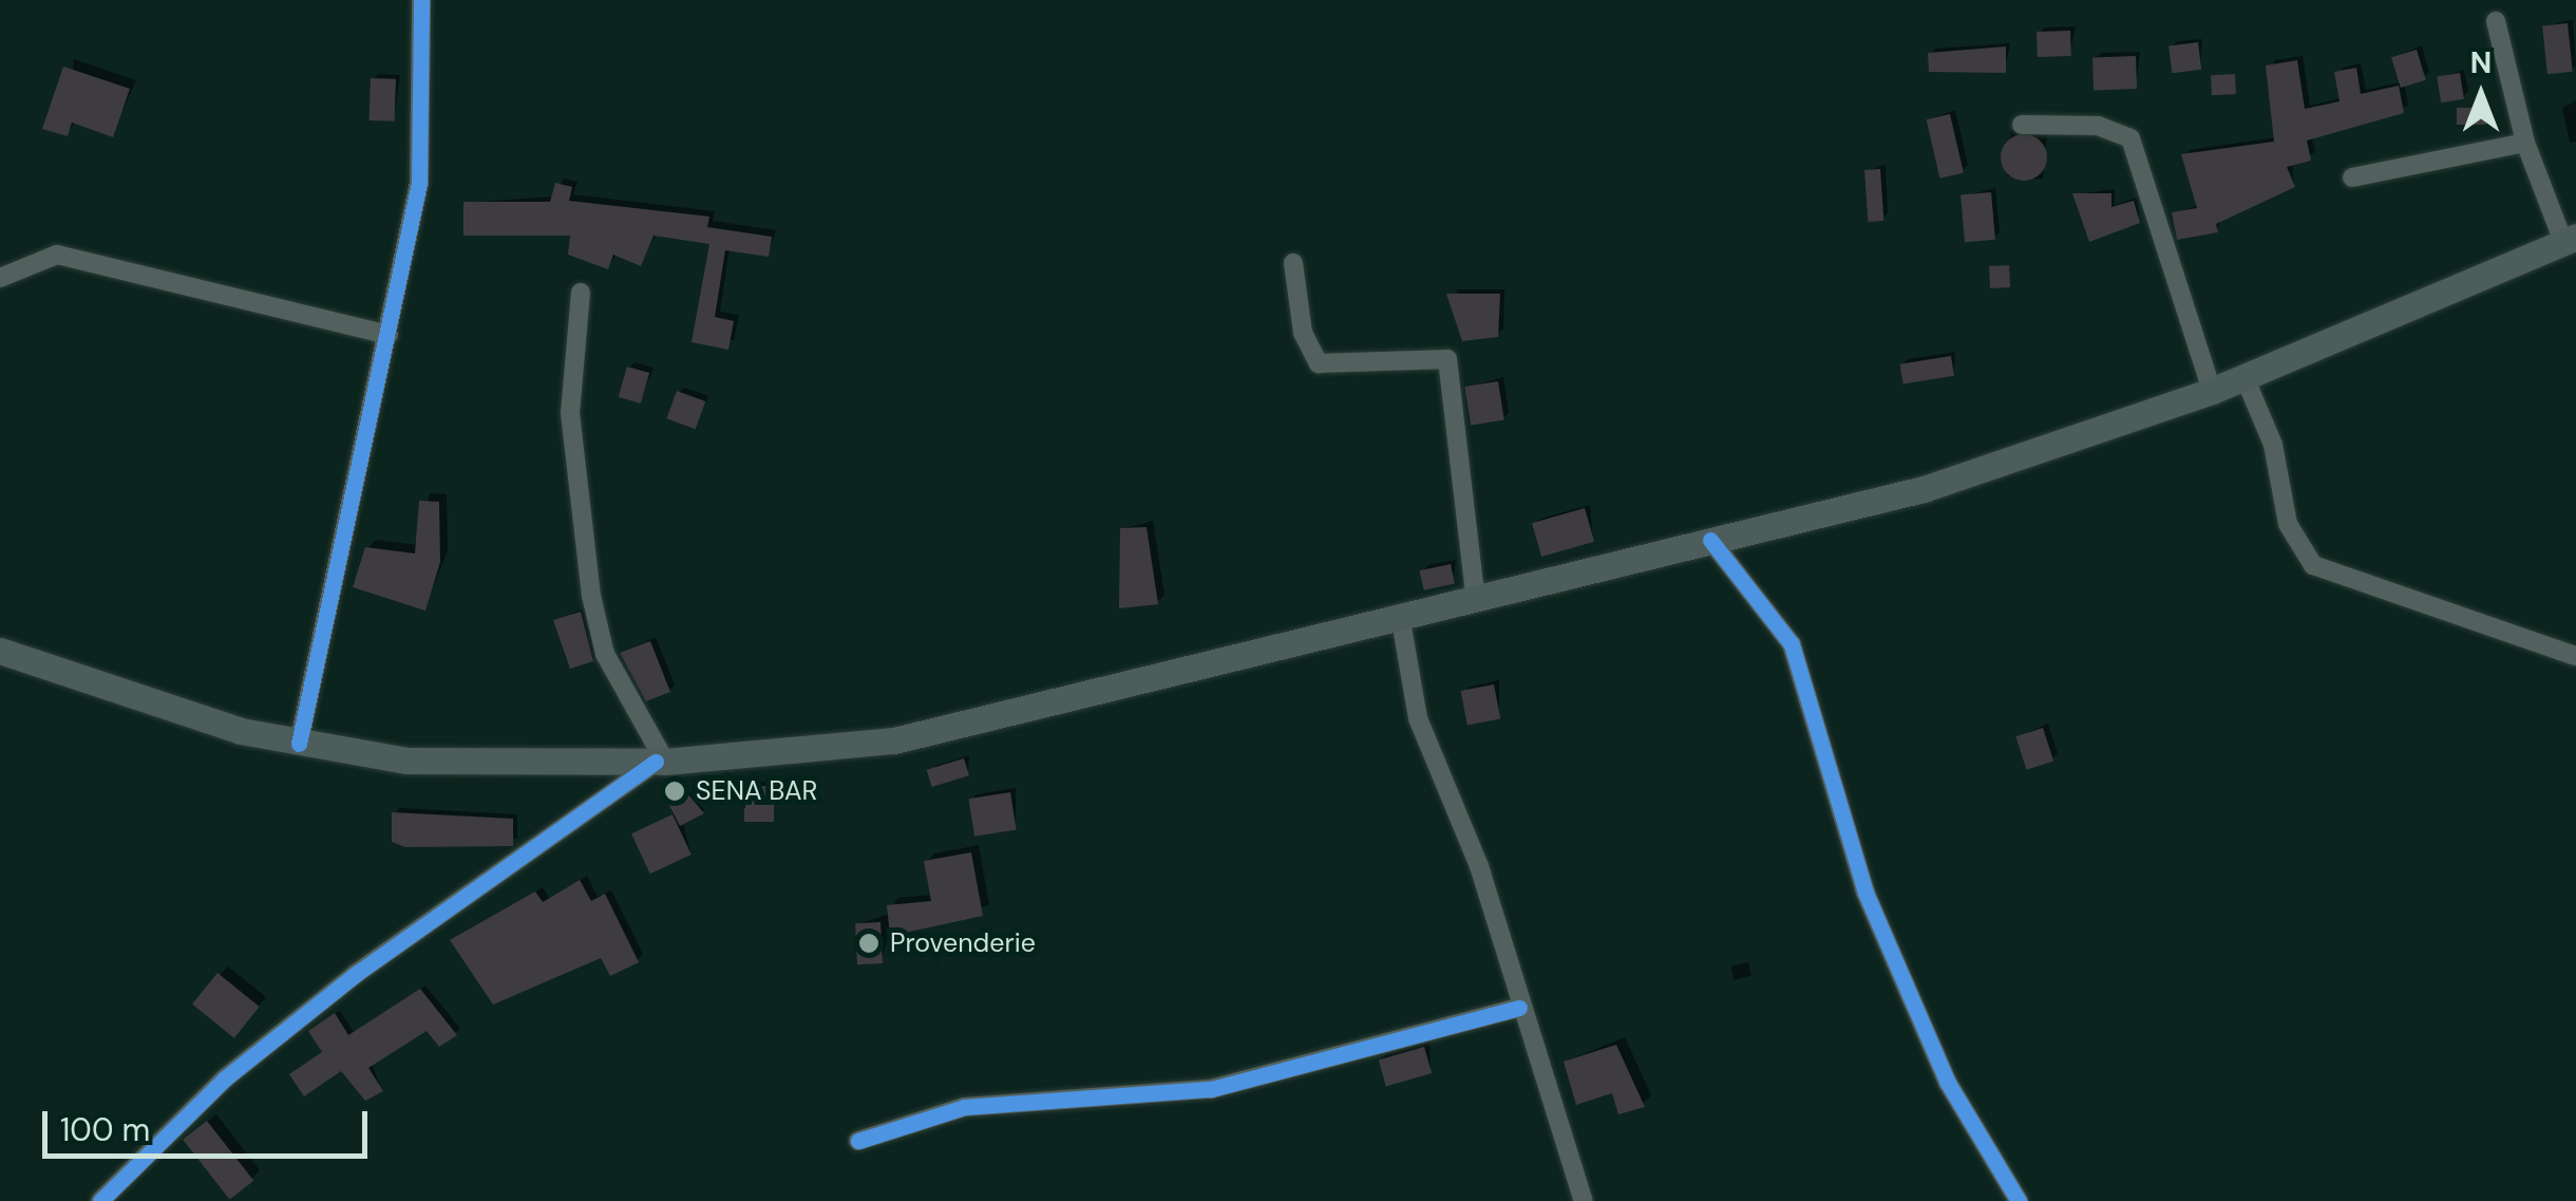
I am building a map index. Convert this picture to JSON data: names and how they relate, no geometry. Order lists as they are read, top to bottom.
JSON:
{
  "places": ["SENA BAR", "Provenderie"],
  "scale_bar": "100 m",
  "north": "top"
}
